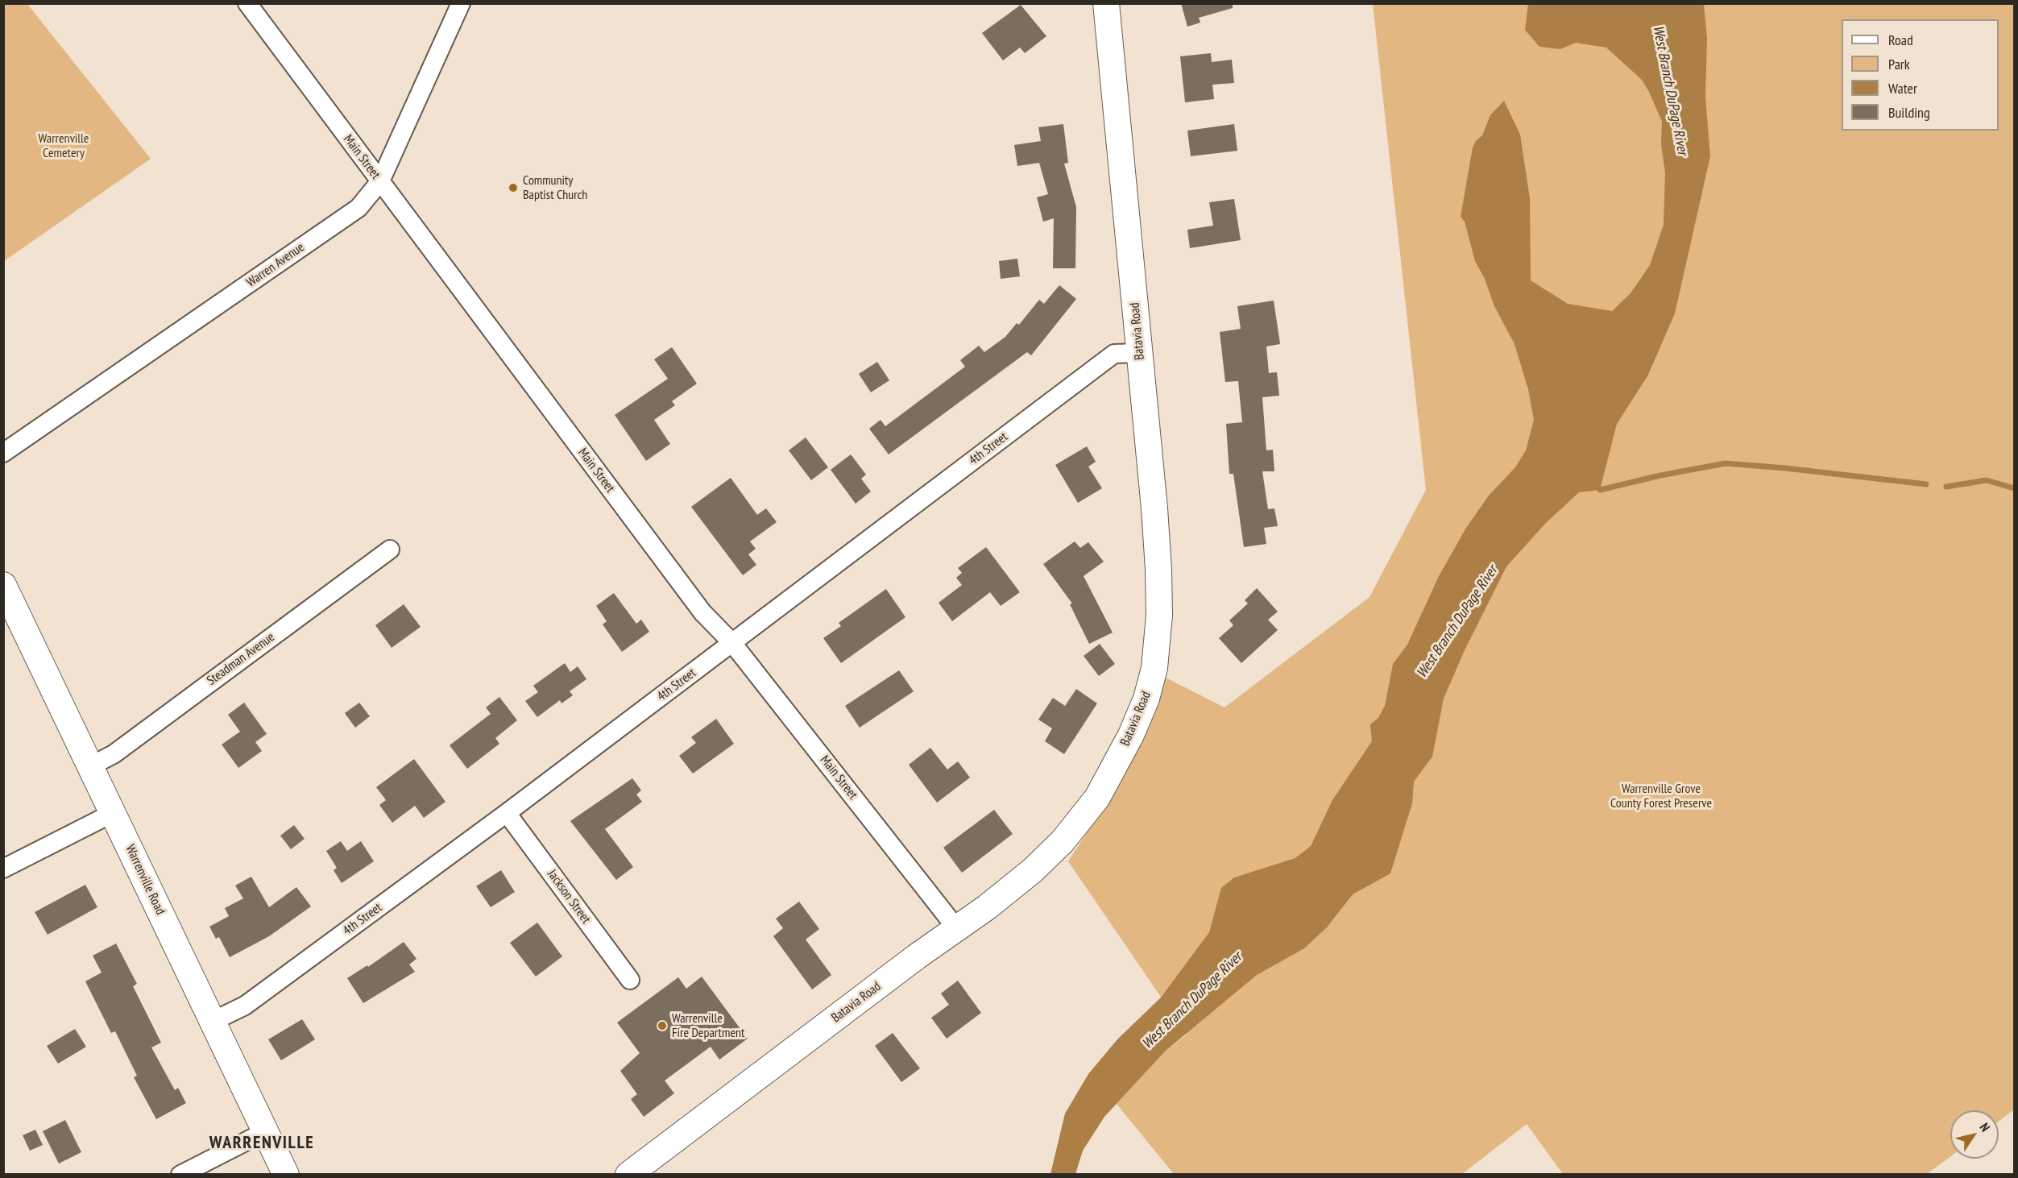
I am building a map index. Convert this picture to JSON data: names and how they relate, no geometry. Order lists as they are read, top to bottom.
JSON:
{
  "streets": {
    "main road": ["Batavia Road", "Warrenville Road"],
    "street": [
      "Main Street",
      "Warren Avenue",
      "4th Street",
      "Steadman Avenue",
      "Jackson Street"
    ]
  },
  "crossings": [
    ["Main Street", "Warren Avenue"],
    ["Main Street", "Batavia Road"],
    ["Main Street", "4th Street"],
    ["Batavia Road", "4th Street"],
    ["4th Street", "Warrenville Road"],
    ["4th Street", "Jackson Street"],
    ["Steadman Avenue", "Warrenville Road"]
  ],
  "districts": ["WARRENVILLE"],
  "water": ["West Branch DuPage River"],
  "parks": ["Warrenville Cemetery", "Warrenville Grove County Forest Preserve"],
  "places": ["Community Baptist Church", "Warrenville Fire Department"],
  "legend": [
    "Road",
    "Park",
    "Water",
    "Building"
  ],
  "north": "top right"
}
